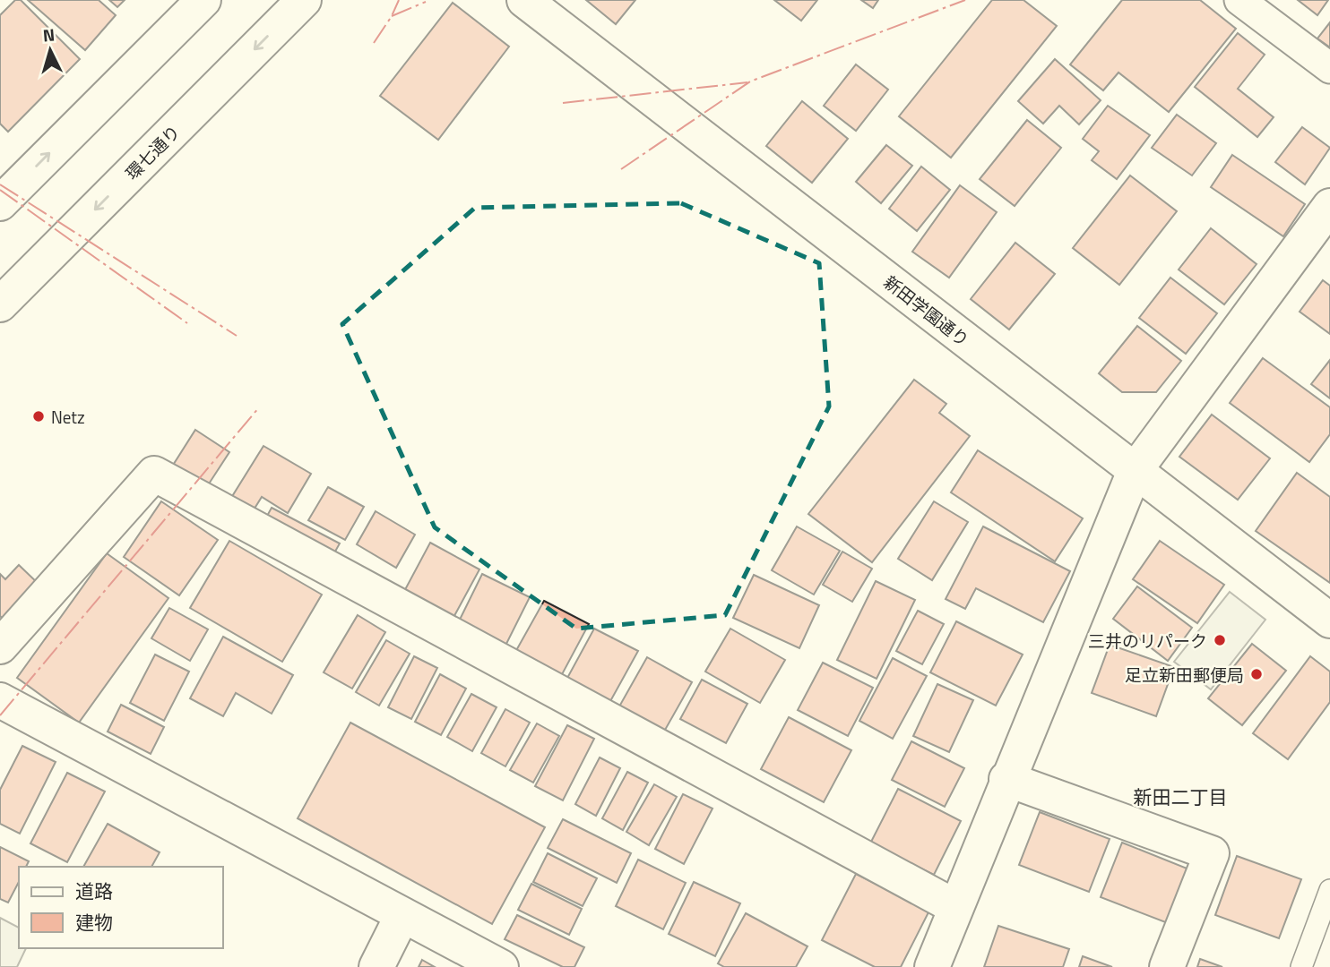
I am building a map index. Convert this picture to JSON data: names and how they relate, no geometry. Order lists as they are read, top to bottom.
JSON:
{
  "streets": {
    "street": ["環七通り", "新田学園通り"]
  },
  "districts": ["新田二丁目"],
  "places": ["Netz", "三井のリパーク", "足立新田郵便局"],
  "legend": ["道路", "建物"],
  "north": "top"
}
